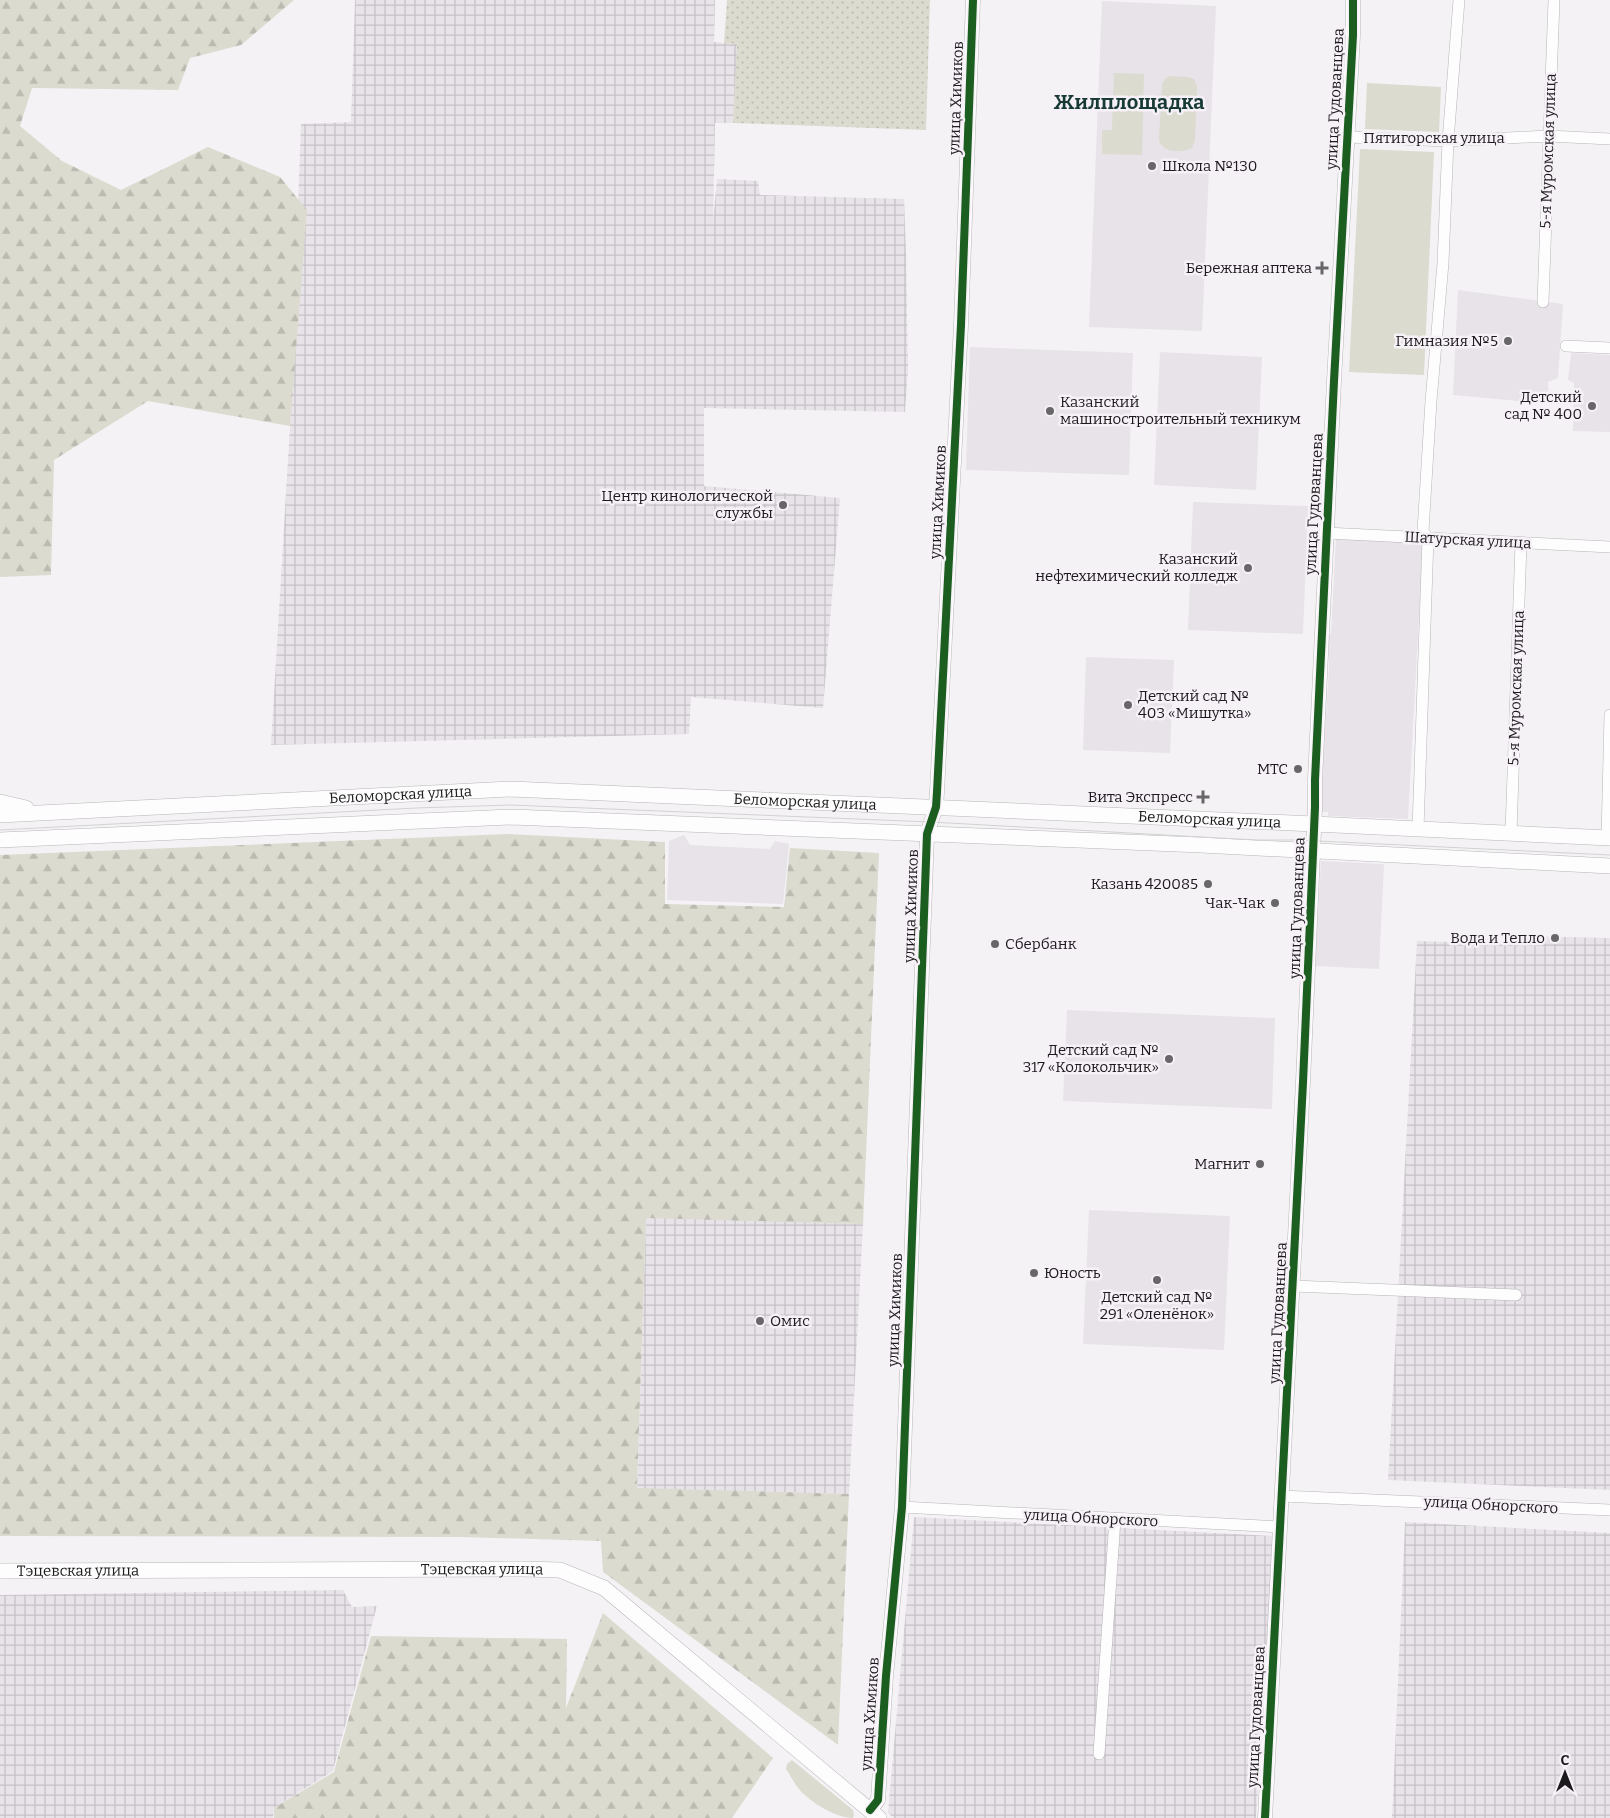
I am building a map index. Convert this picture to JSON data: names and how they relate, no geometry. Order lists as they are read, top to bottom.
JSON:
{
  "streets": {
    "main road": ["Беломорская улица", "Тэцевская улица"],
    "street": [
      "улица Химиков",
      "улица Гудованцева",
      "Пятигорская улица",
      "5-я Муромская улица",
      "Шатурская улица",
      "улица Обнорского"
    ]
  },
  "crossings": [
    ["улица Химиков", "Беломорская улица"],
    ["улица Химиков", "улица Обнорского"],
    ["улица Химиков", "Тэцевская улица"],
    ["улица Гудованцева", "Пятигорская улица"],
    ["улица Гудованцева", "Шатурская улица"],
    ["улица Гудованцева", "Беломорская улица"],
    ["улица Гудованцева", "улица Обнорского"],
    ["Пятигорская улица", "5-я Муромская улица"],
    ["5-я Муромская улица", "Шатурская улица"],
    ["5-я Муромская улица", "Беломорская улица"]
  ],
  "districts": ["Жилплощадка"],
  "places": {
    "other": [
      "Школа №130",
      "Гимназия №5",
      "Детский сад № 400",
      "Казанский машиностроительный техникум",
      "Центр кинологической службы",
      "Казанский нефтехимический колледж",
      "Детский сад № 403 «Мишутка»",
      "МТС",
      "Казань 420085",
      "Чак-Чак",
      "Вода и Тепло",
      "Сбербанк",
      "Детский сад № 317 «Колокольчик»",
      "Магнит",
      "Юность",
      "Детский сад № 291 «Оленёнок»",
      "Омис"
    ],
    "health": ["Бережная аптека", "Вита Экспресс"]
  },
  "north": "top"
}
